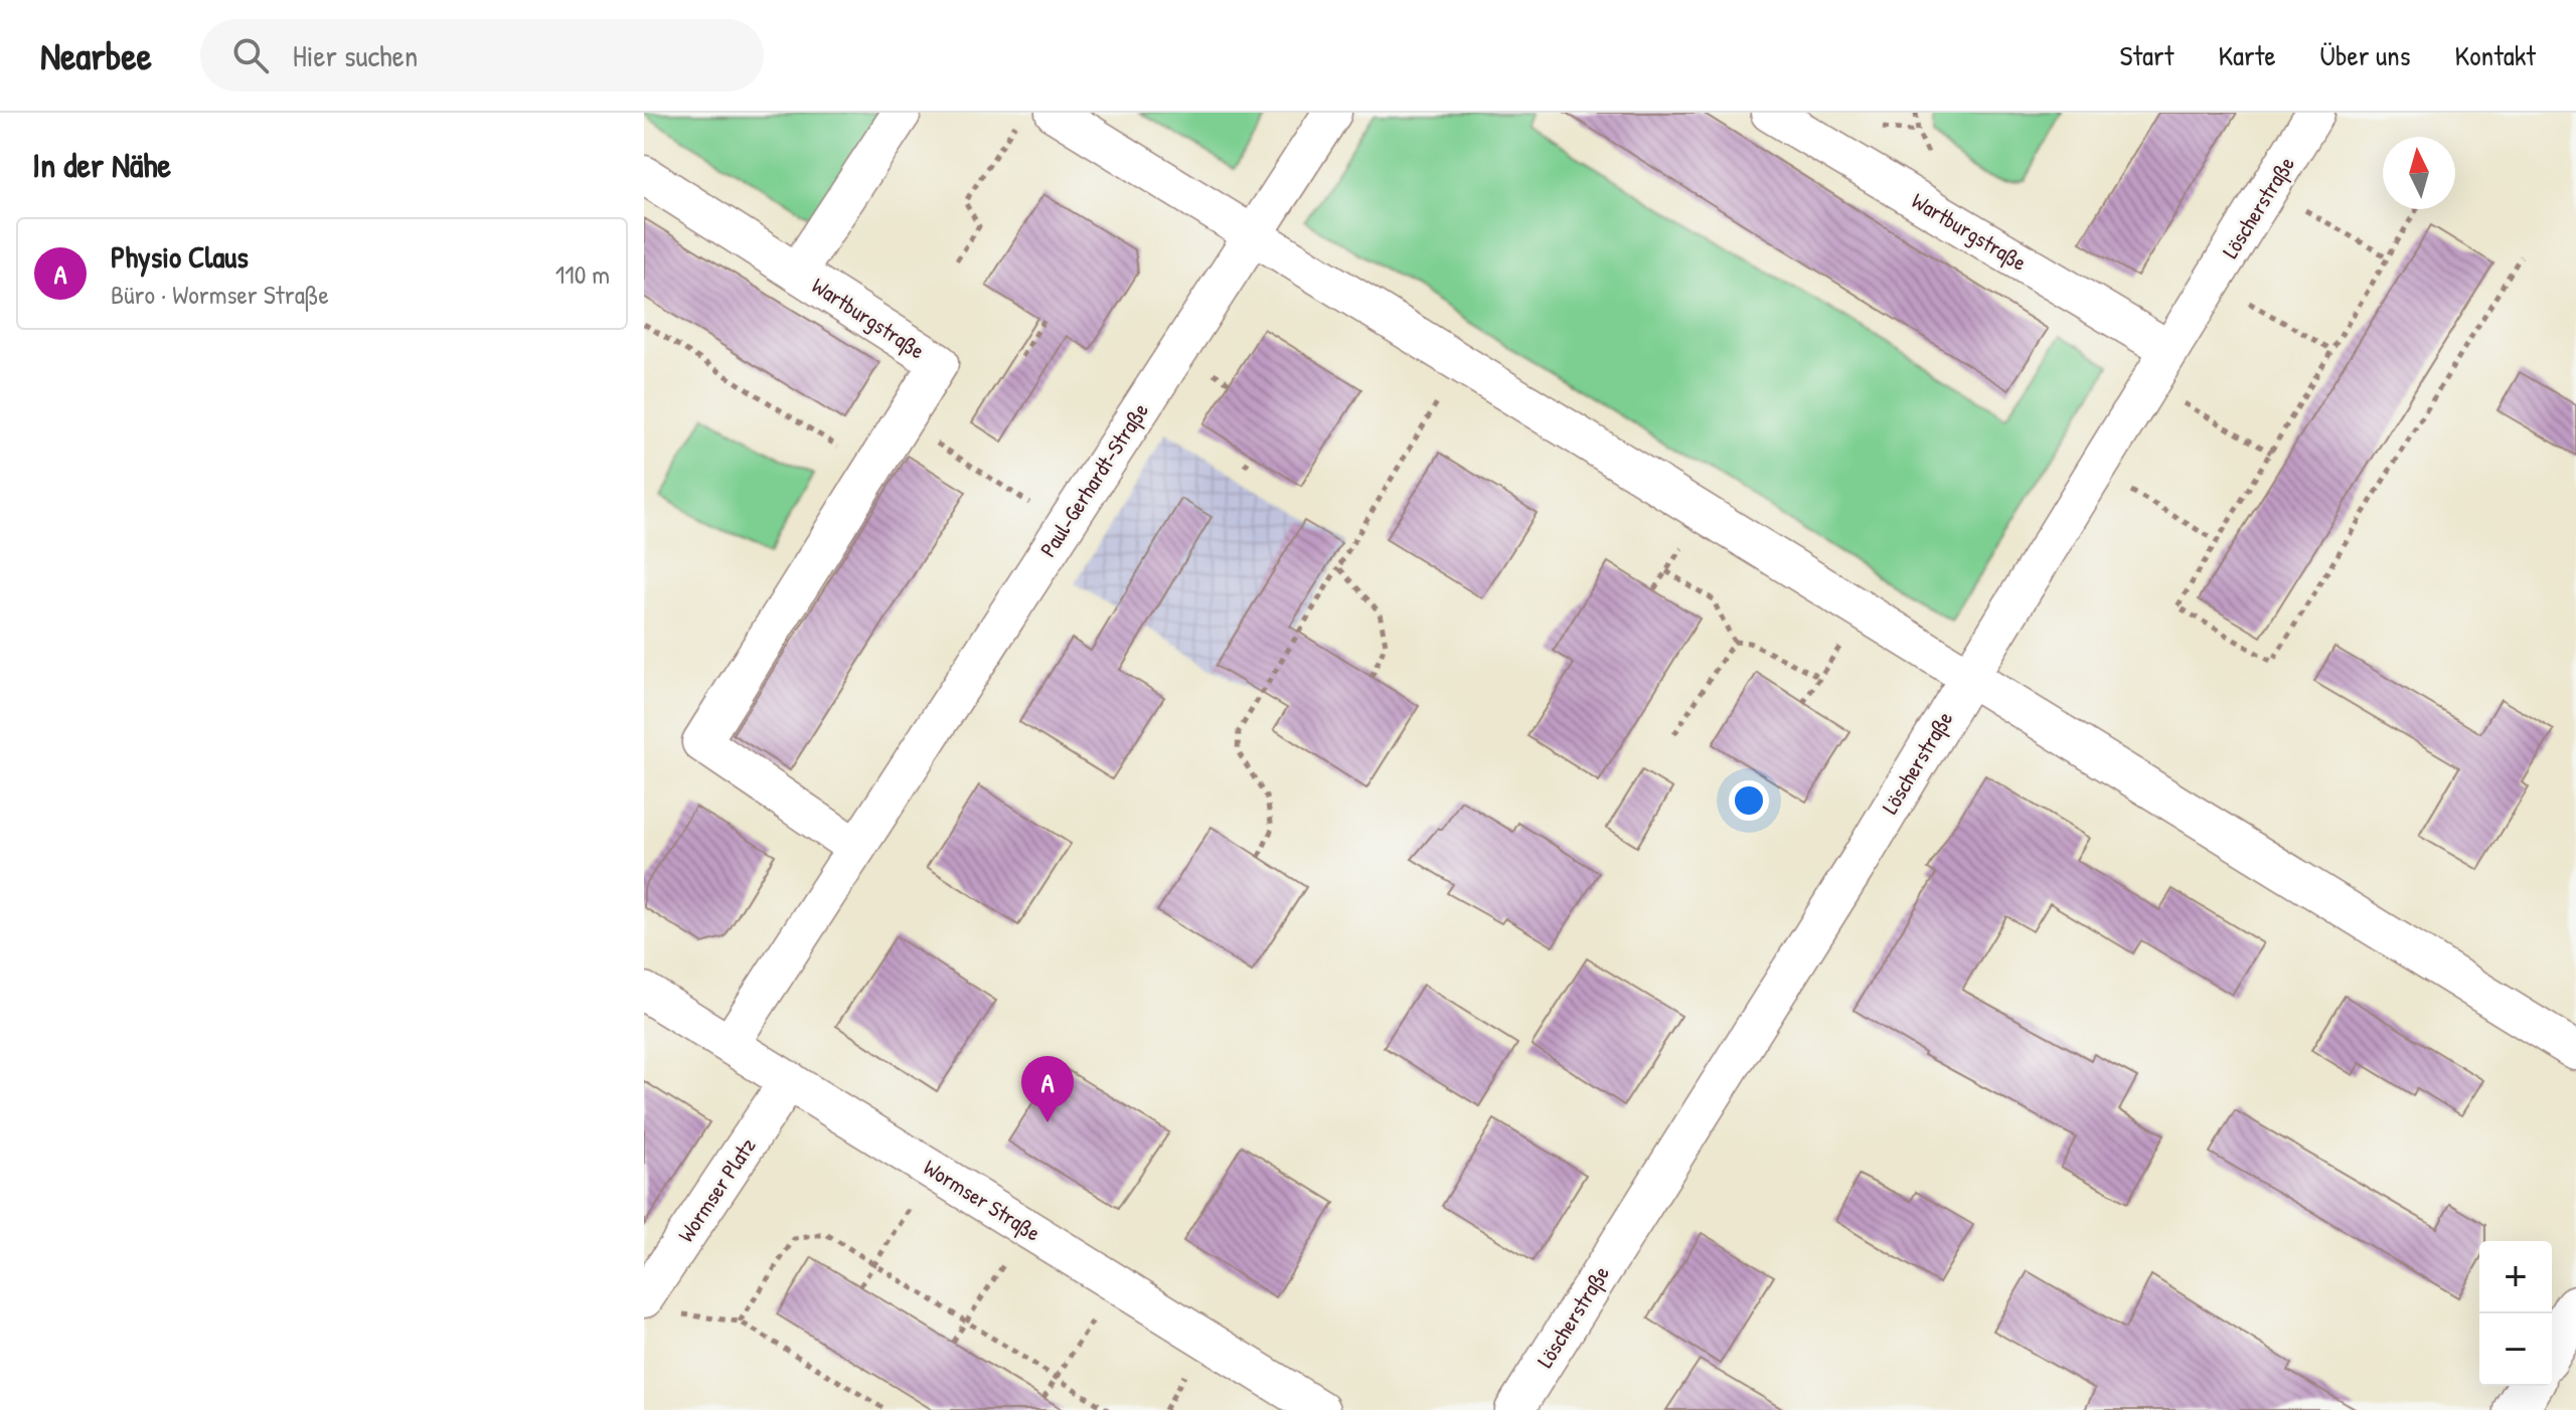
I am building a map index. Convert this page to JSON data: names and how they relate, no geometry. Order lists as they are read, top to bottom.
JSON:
{
  "streets": {
    "street": [
      "Löscherstraße",
      "Wartburgstraße",
      "Paul-Gerhardt-Straße",
      "Wormser Platz",
      "Wormser Straße"
    ]
  },
  "crossings": [
    ["Löscherstraße", "Wartburgstraße"],
    ["Paul-Gerhardt-Straße", "Wormser Straße"],
    ["Wormser Platz", "Wormser Straße"]
  ],
  "north": "top",
  "page": {
    "header": "Nearbee",
    "search": "Hier suchen",
    "nav": [
      "Start",
      "Karte",
      "Über uns",
      "Kontakt"
    ],
    "heading": "In der Nähe",
    "list": [
      {
        "mark": "A",
        "name": "Physio Claus",
        "note": "Büro · Wormser Straße",
        "value": "110 m"
      }
    ],
    "pins": "A",
    "map_buttons": ["+", "−"]
  }
}
